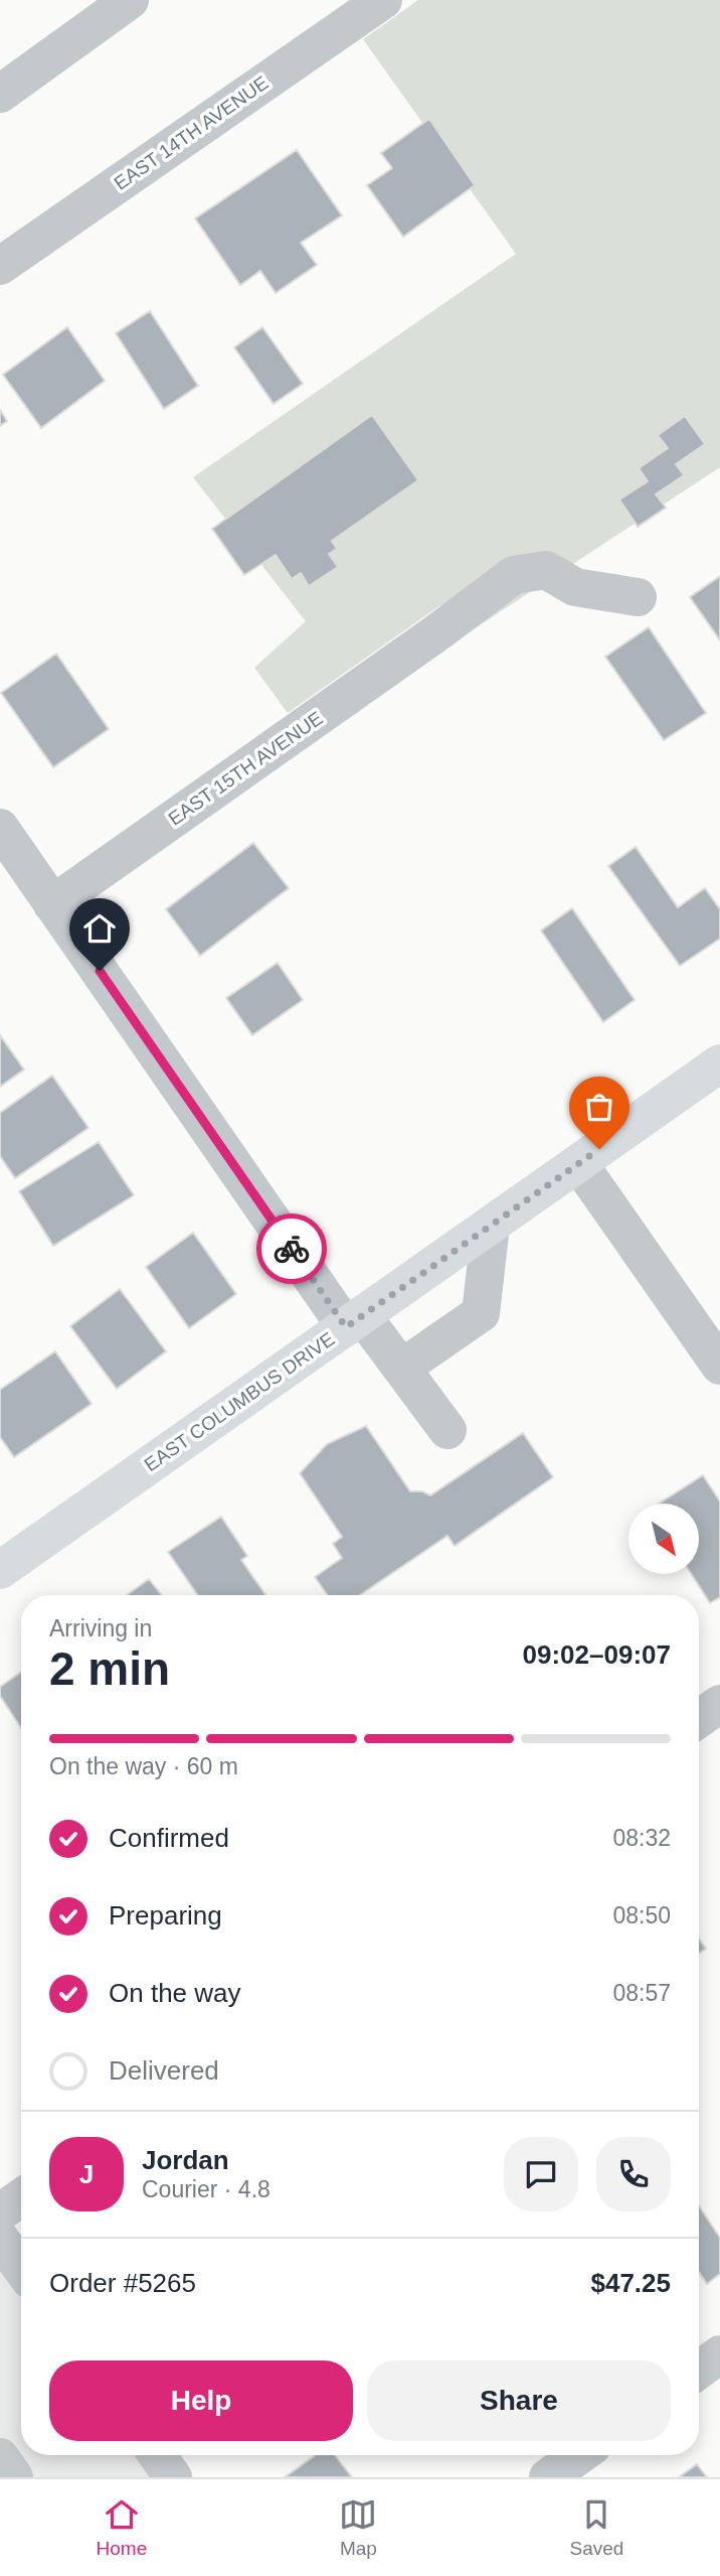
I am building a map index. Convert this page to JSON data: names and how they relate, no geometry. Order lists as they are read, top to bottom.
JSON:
{
  "streets": {
    "main road": ["EAST COLUMBUS DRIVE"],
    "street": ["EAST 14TH AVENUE", "EAST 15TH AVENUE"]
  },
  "north": "bottom right",
  "page": {
    "heading": ["2 min", "Arriving in", "09:02–09:07"],
    "panel": [
      "Jordan",
      "Courier · 4.8",
      "Order #5265",
      "$47.25"
    ],
    "bar": "On the way · 60 m",
    "list": [
      ["Confirmed", "08:32"],
      ["Preparing", "08:50"],
      ["On the way", "08:57"],
      "Delivered"
    ],
    "round": "J",
    "buttons": ["Help", "Share"],
    "tabs": ["Home", "Map", "Saved"]
  }
}
